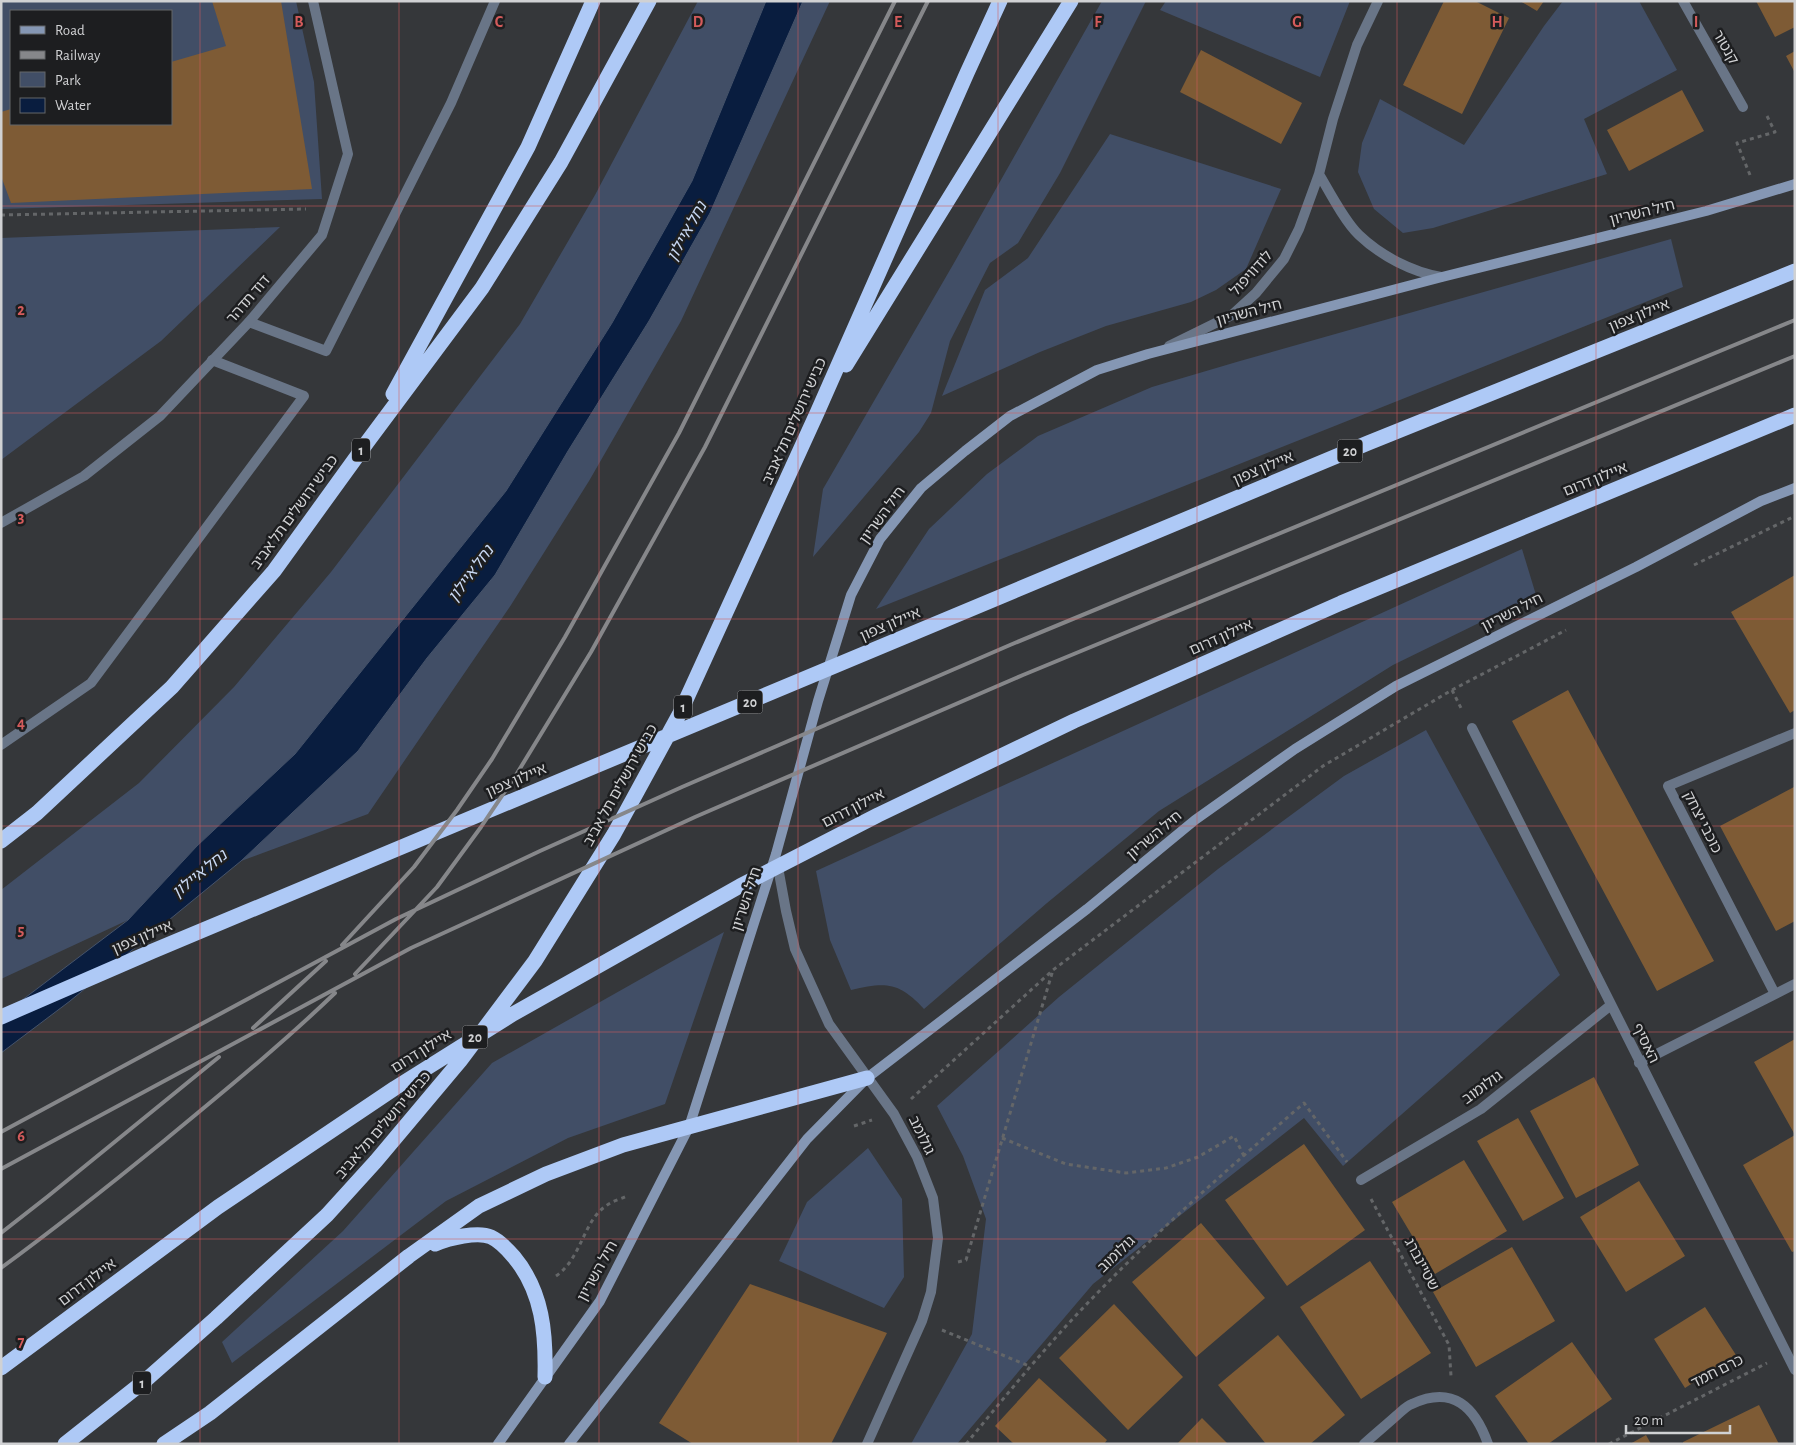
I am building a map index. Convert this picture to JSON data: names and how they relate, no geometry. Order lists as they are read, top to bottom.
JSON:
{
  "streets": {
    "highway": [
      "איילון צפון",
      "כביש ירושלים תל אביב",
      "1",
      "20",
      "איילון דרום"
    ],
    "main road": ["חיל השריון"],
    "street": [
      "קנטור",
      "לודוויפול",
      "דוד תדהר",
      "כוכבי יצחק",
      "האסיף",
      "גולומוב",
      "גולומב"
    ],
    "path": ["שטיינברג", "כרם חמד"]
  },
  "crossings": [
    ["חיל השריון", "לודוויפול"],
    ["חיל השריון", "גולומב"],
    ["האסיף", "גולומוב"],
    ["האסיף", "כרם חמד"],
    ["גולומוב", "שטיינברג"]
  ],
  "water": ["נחל איילון"],
  "legend": [
    "Road",
    "Railway",
    "Park",
    "Water"
  ],
  "scale_bar": "20 m",
  "grid": {
    "columns": [
      "B",
      "C",
      "D",
      "E",
      "F",
      "G",
      "H",
      "I"
    ],
    "rows": [
      "2",
      "3",
      "4",
      "5",
      "6",
      "7"
    ]
  }
}
